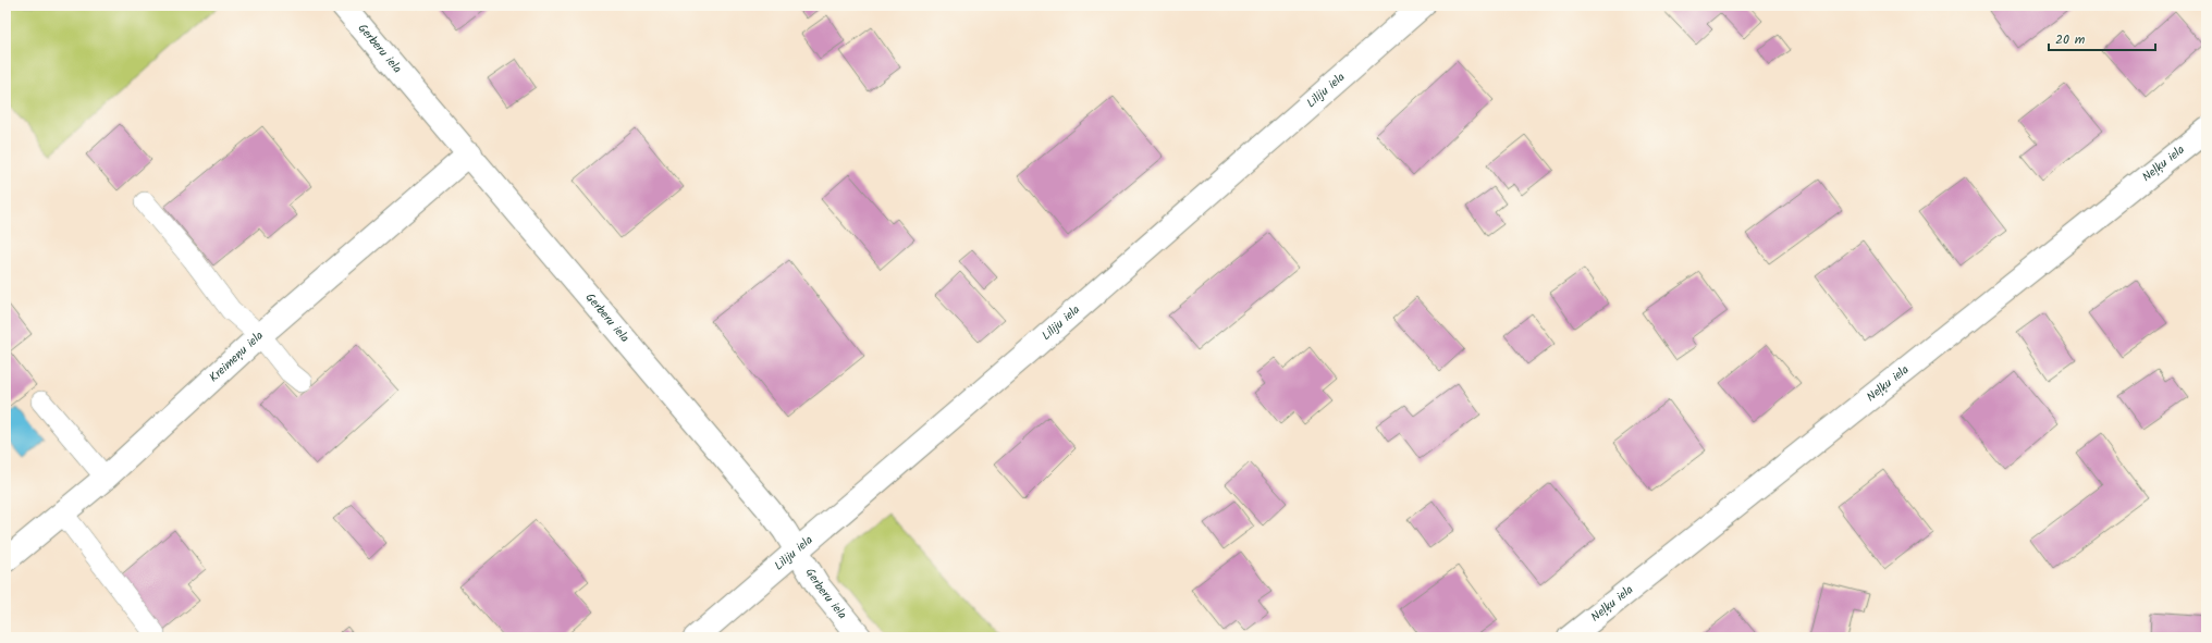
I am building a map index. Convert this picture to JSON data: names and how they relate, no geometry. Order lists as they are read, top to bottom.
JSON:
{
  "streets": {
    "street": [
      "Gerberu iela",
      "Liliju iela",
      "Neļķu iela",
      "Kreimeņu iela"
    ]
  },
  "crossings": [
    ["Gerberu iela", "Liliju iela"],
    ["Gerberu iela", "Kreimeņu iela"]
  ],
  "scale_bar": "20 m"
}
